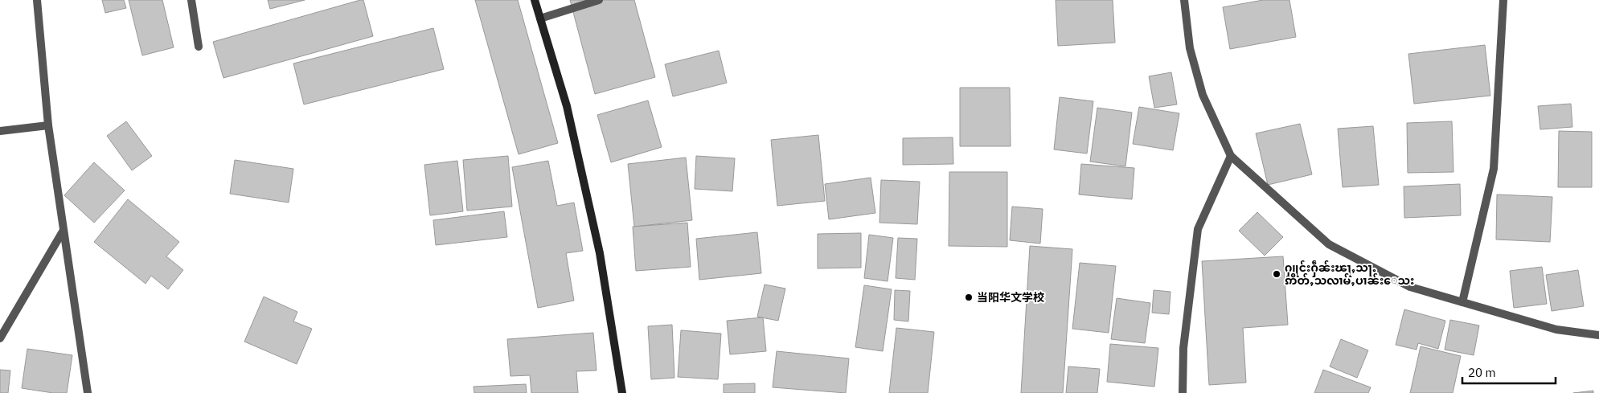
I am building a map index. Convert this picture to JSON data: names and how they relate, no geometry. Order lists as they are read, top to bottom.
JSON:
{
  "places": ["ႁူင်းႁဵၼ်းၽႃႇသႃႇ ဢိတ်ႇသလၢမ်ႇပၢၼ်းေသး", "当阳华文学校"],
  "scale_bar": "20 m"
}
